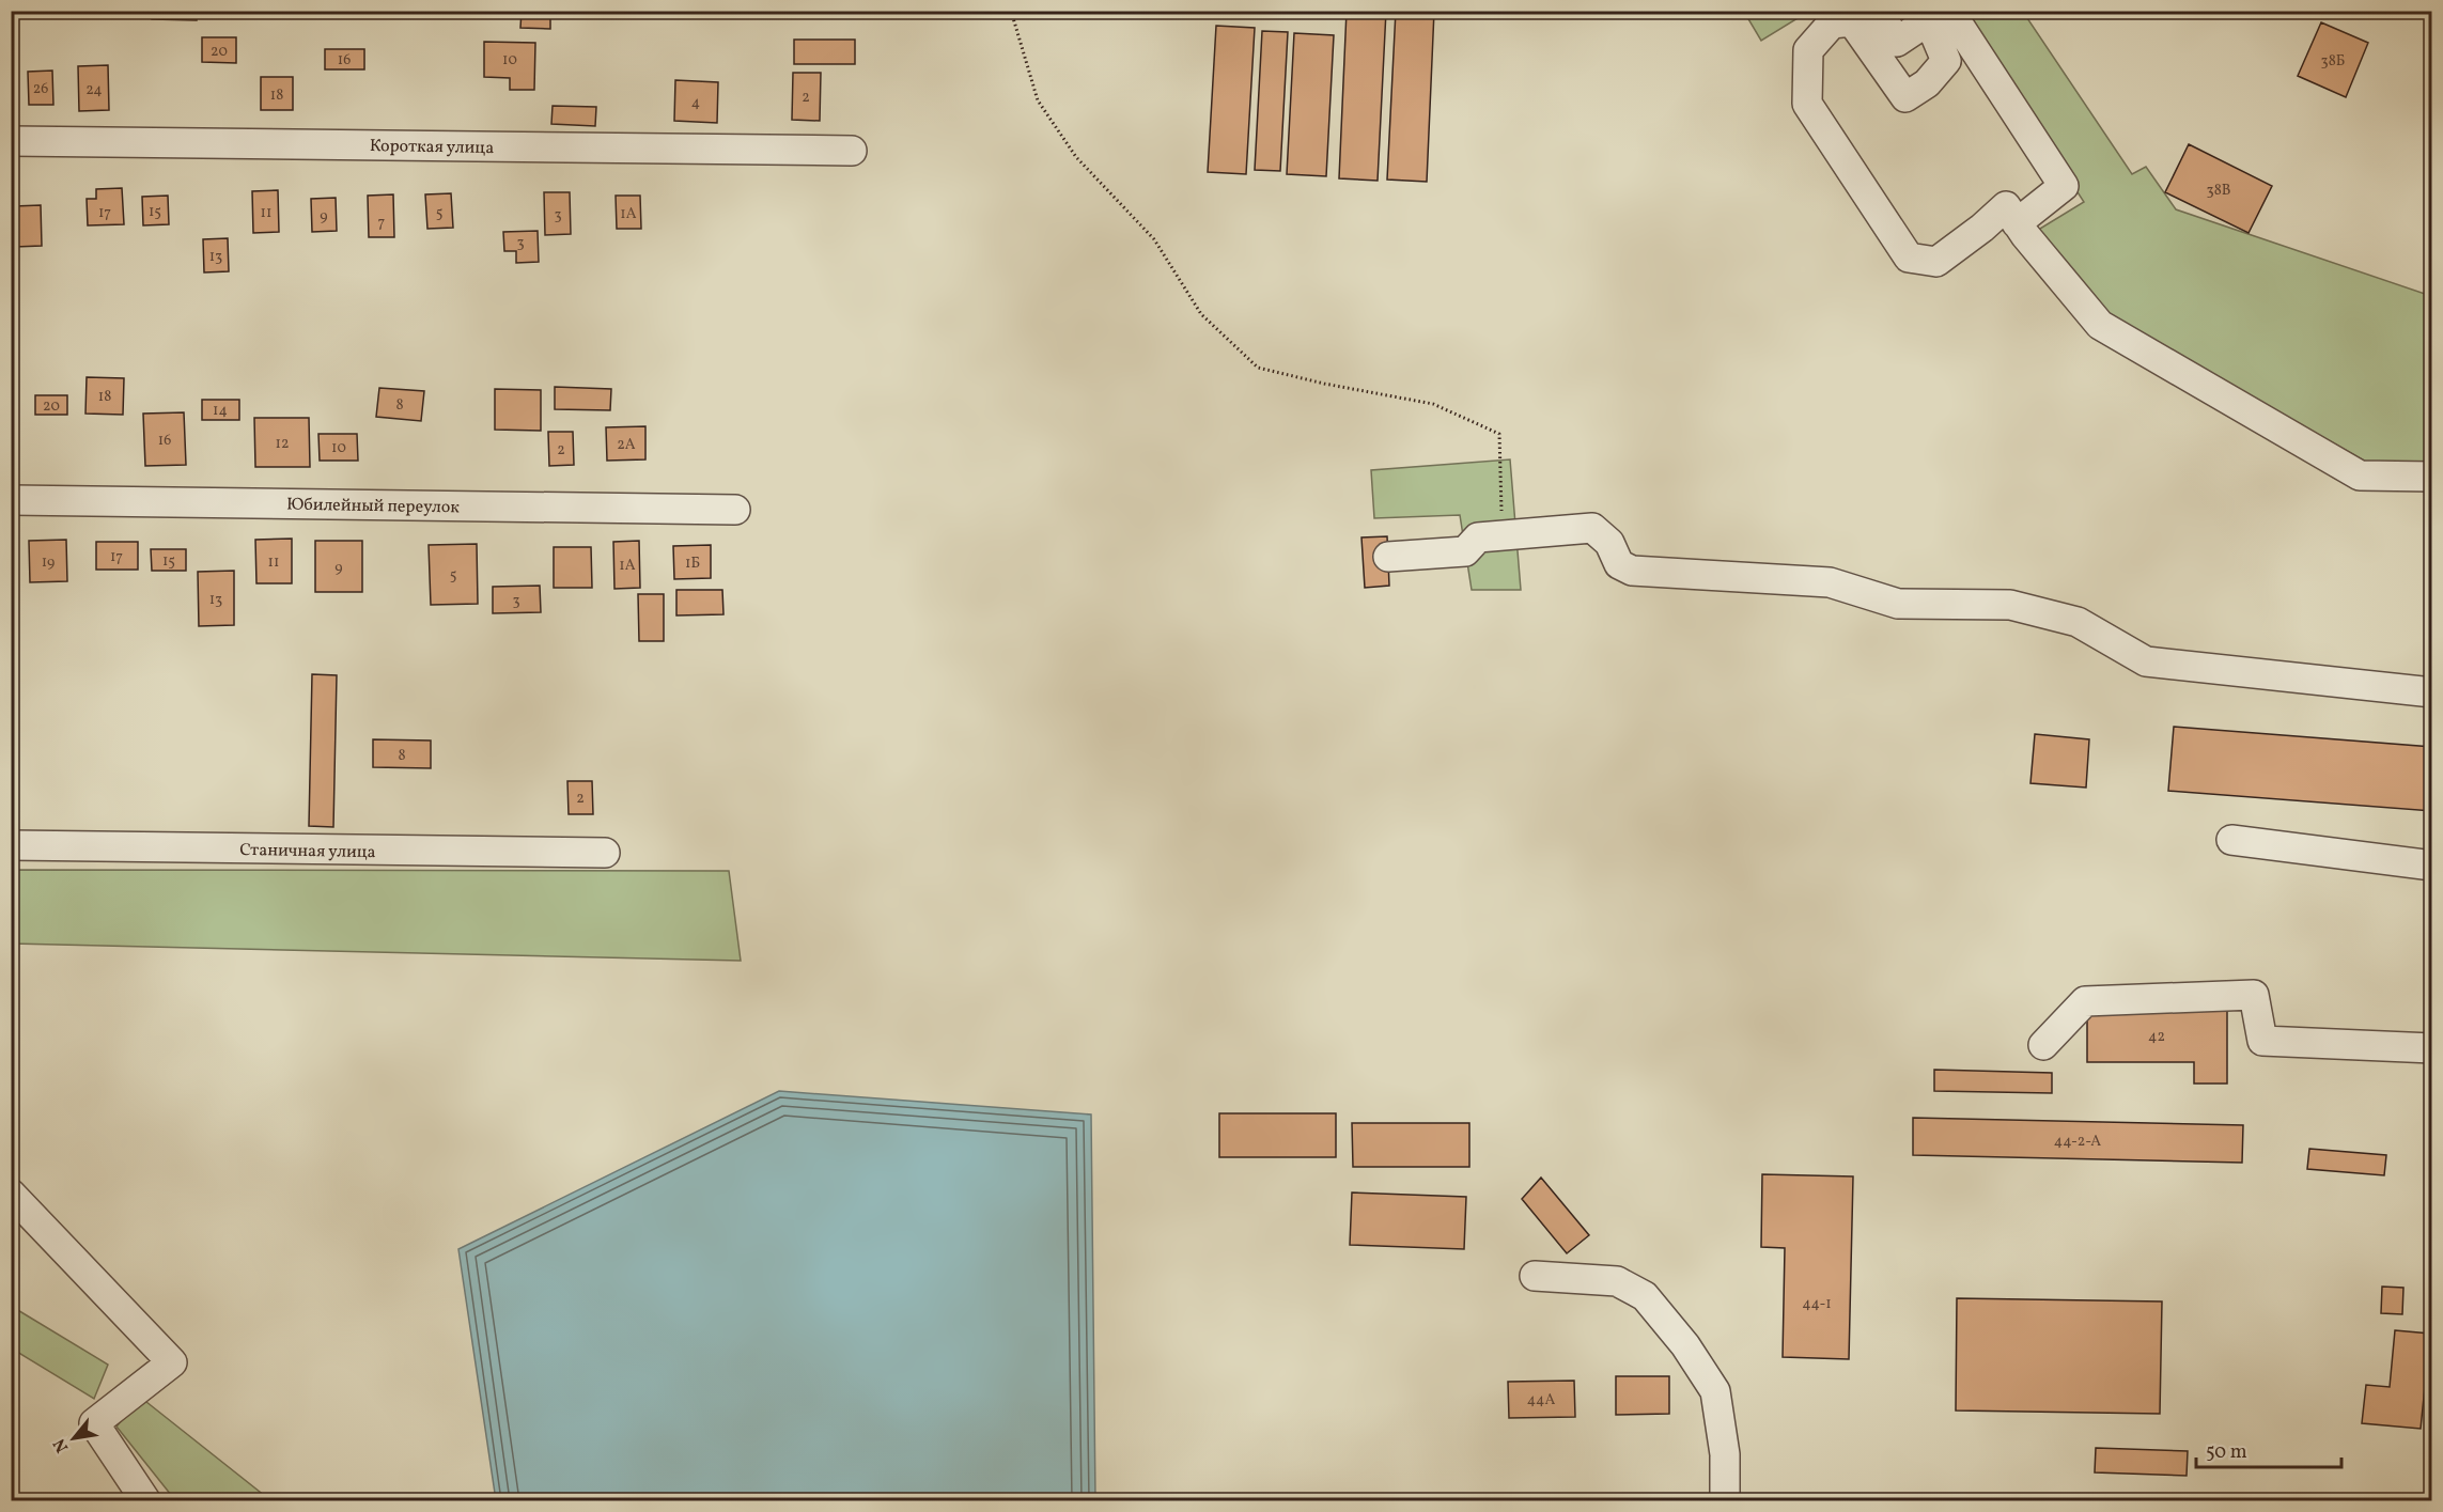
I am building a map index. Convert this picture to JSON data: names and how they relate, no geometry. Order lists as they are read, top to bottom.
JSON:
{
  "streets": {
    "street": ["Короткая улица", "Юбилейный переулок", "Станичная улица"]
  },
  "house_numbers": [
    "20",
    "16",
    "10",
    "38Б",
    "26",
    "24",
    "18",
    "2",
    "4",
    "38В",
    "15",
    "17",
    "11",
    "5",
    "1А",
    "3",
    "9",
    "7",
    "3",
    "13",
    "18",
    "8",
    "20",
    "14",
    "16",
    "12",
    "2А",
    "10",
    "2",
    "17",
    "15",
    "19",
    "11",
    "1Б",
    "1А",
    "9",
    "5",
    "13",
    "3",
    "8",
    "2",
    "42",
    "44-2-А",
    "44-1",
    "44А"
  ],
  "scale_bar": "50 m",
  "north": "bottom left"
}
